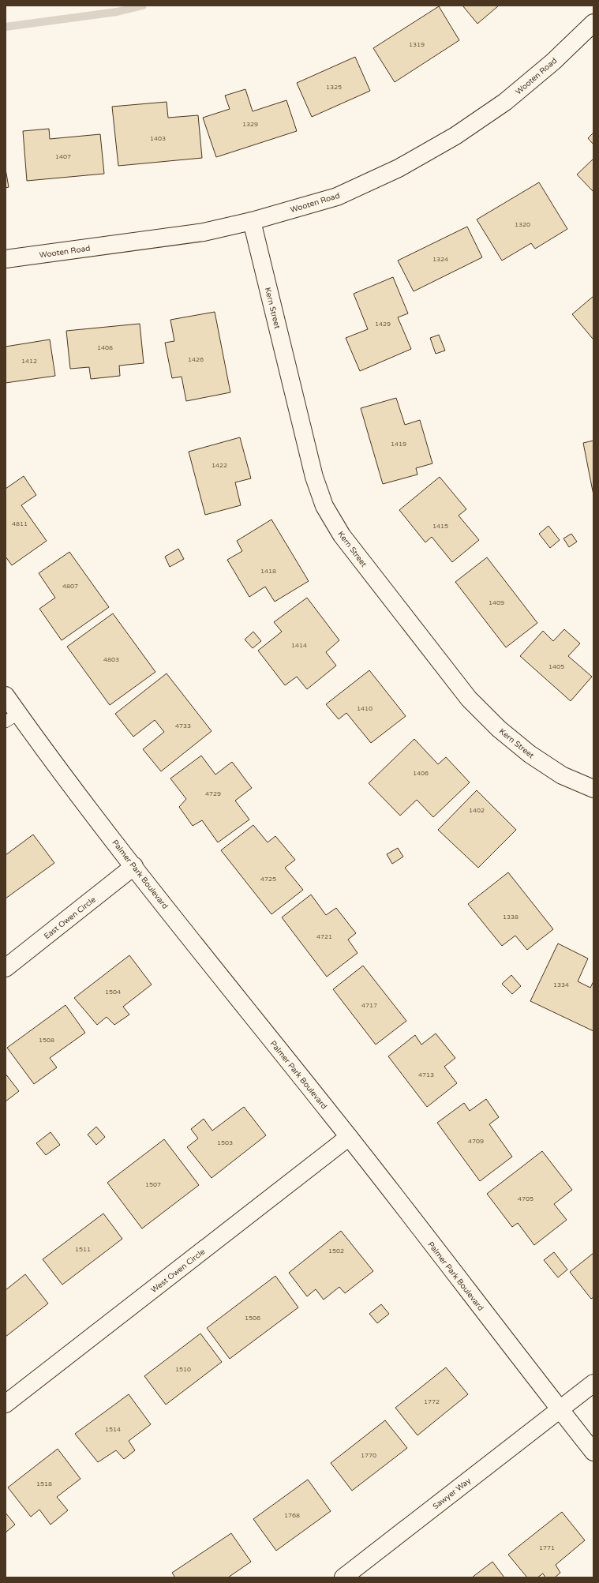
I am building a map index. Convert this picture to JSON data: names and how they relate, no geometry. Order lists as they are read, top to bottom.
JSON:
{
  "streets": {
    "street": [
      "Wooten Road",
      "Kern Street",
      "Palmer Park Boulevard",
      "East Owen Circle",
      "West Owen Circle",
      "Sawyer Way"
    ]
  },
  "crossings": [
    ["Wooten Road", "Kern Street"],
    ["Palmer Park Boulevard", "East Owen Circle"],
    ["Palmer Park Boulevard", "West Owen Circle"],
    ["Palmer Park Boulevard", "Sawyer Way"]
  ],
  "house_numbers": [
    "1319",
    "1325",
    "1329",
    "1403",
    "1407",
    "1320",
    "1324",
    "1429",
    "1408",
    "1426",
    "1412",
    "1419",
    "1422",
    "4811",
    "1415",
    "1418",
    "4807",
    "1409",
    "1414",
    "4803",
    "1405",
    "1410",
    "4733",
    "1406",
    "4729",
    "1402",
    "4725",
    "1338",
    "4721",
    "1334",
    "1504",
    "4717",
    "1508",
    "4713",
    "4709",
    "1503",
    "1507",
    "4705",
    "1511",
    "1502",
    "1506",
    "1510",
    "1772",
    "1514",
    "1770",
    "1518",
    "1768",
    "1771"
  ]
}
